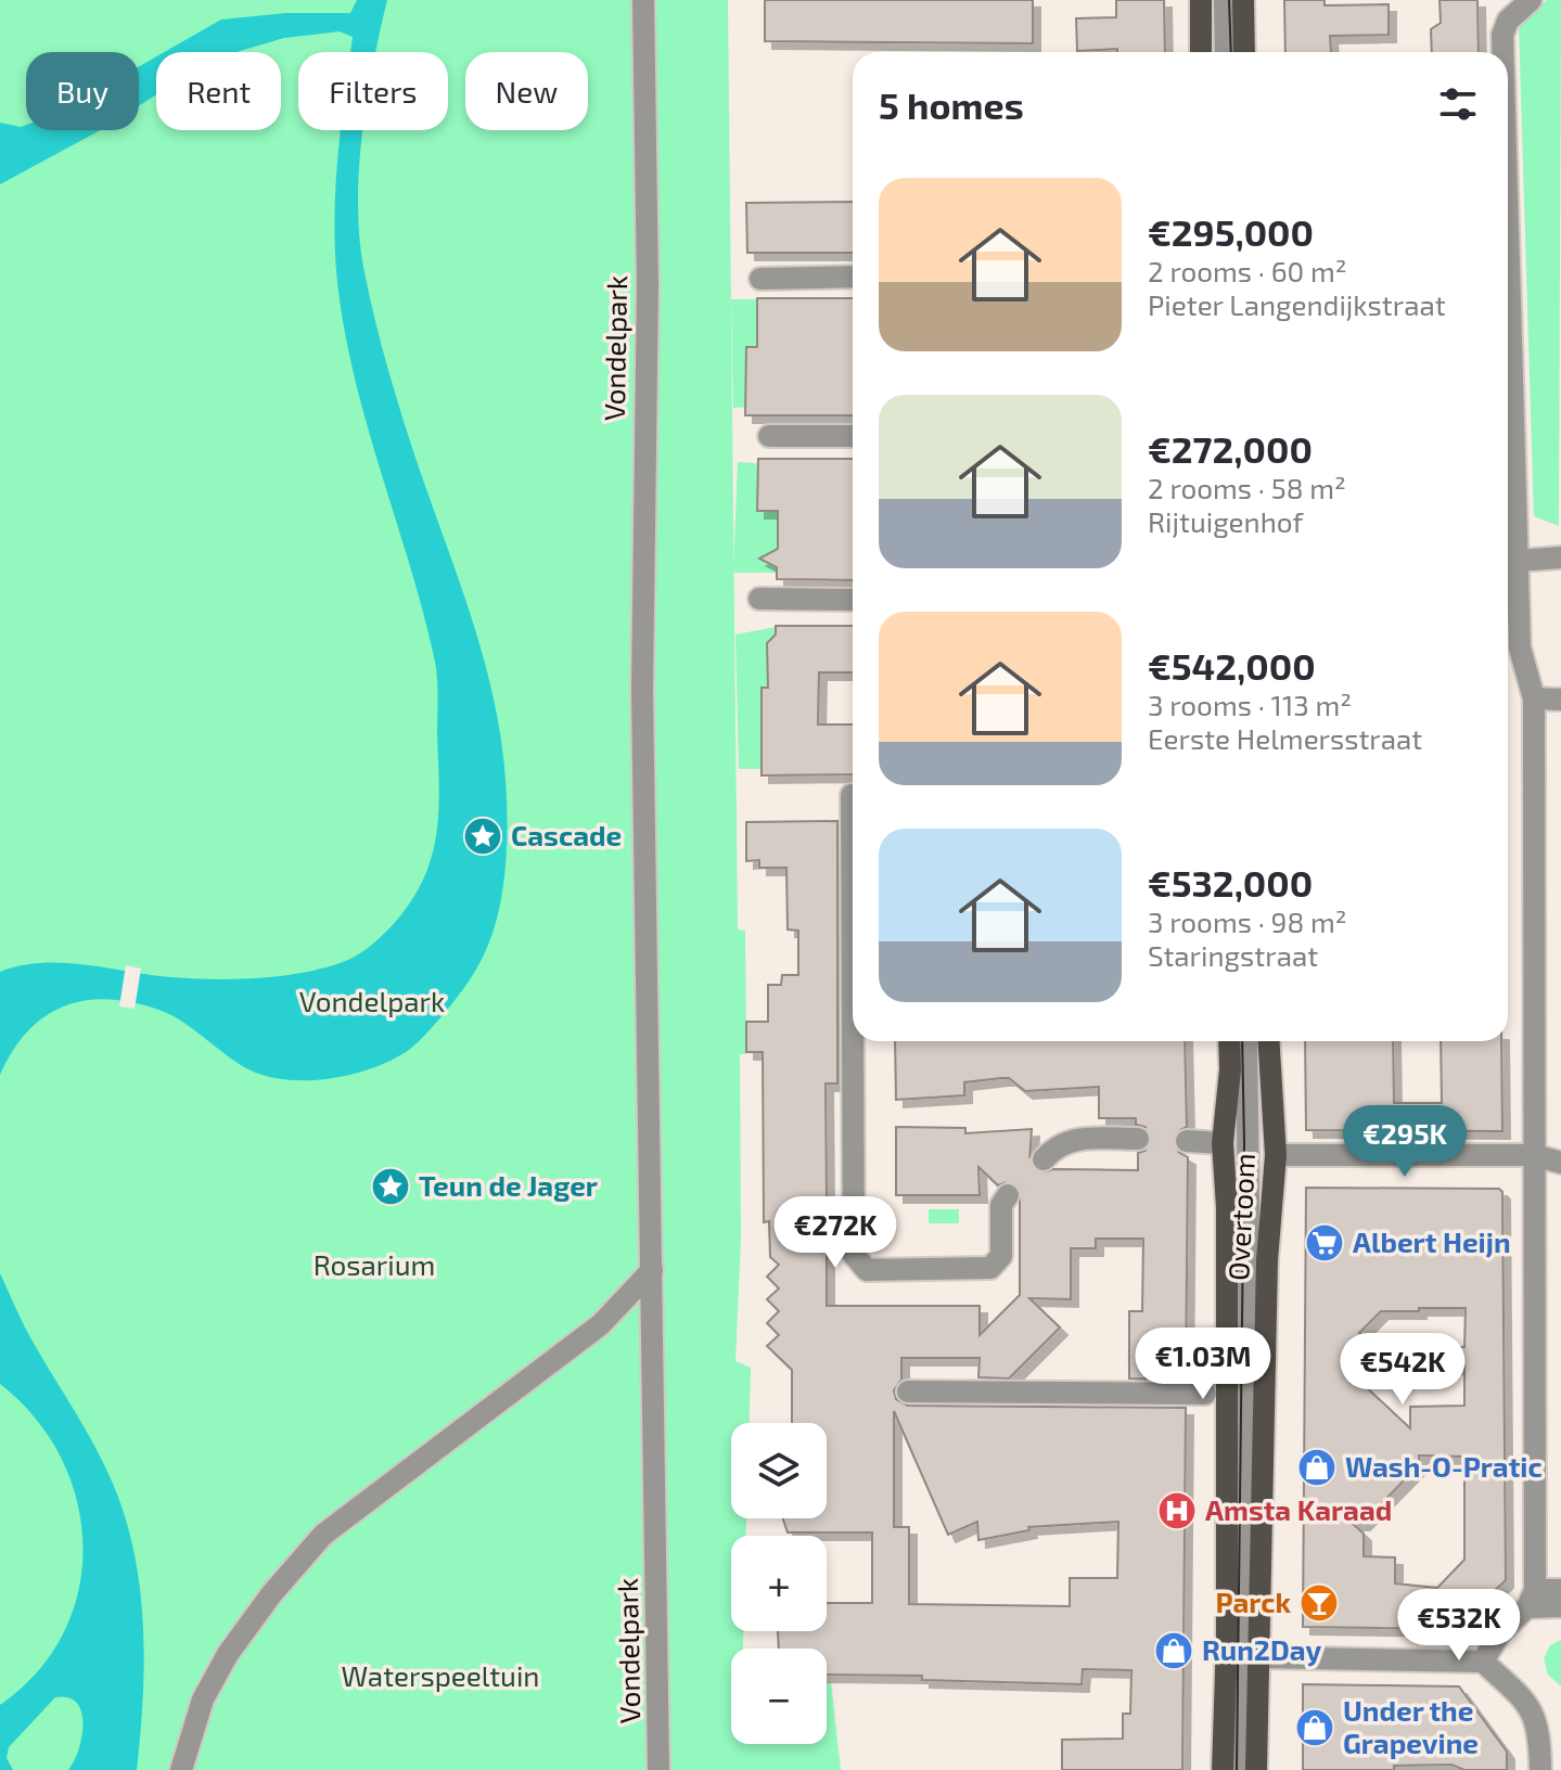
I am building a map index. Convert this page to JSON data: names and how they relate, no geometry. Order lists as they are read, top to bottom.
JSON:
{
  "streets": {
    "main road": ["Overtoom"],
    "street": ["Vondelpark"]
  },
  "parks": ["Vondelpark", "Rosarium", "Waterspeeltuin"],
  "places": {
    "place": ["Cascade", "Teun de Jager"],
    "supermarket": ["Albert Heijn"],
    "shop": ["Wash-O-Pratic", "Run2Day", "Under the Grapevine"],
    "hospital": ["Amsta Karaad"],
    "bar": ["Parck"]
  },
  "page": {
    "chip": [
      "Buy",
      "Rent",
      "Filters",
      "New"
    ],
    "heading": "5 homes",
    "list": [
      {
        "name": "€295,000",
        "note": "2 rooms · 60 m² · Pieter Langendijkstraat"
      },
      {
        "name": "€272,000",
        "note": "2 rooms · 58 m² · Rijtuigenhof"
      },
      {
        "name": "€542,000",
        "note": "3 rooms · 113 m² · Eerste Helmersstraat"
      },
      {
        "name": "€532,000",
        "note": "3 rooms · 98 m² · Staringstraat"
      }
    ],
    "price": [
      "€295K",
      "€272K",
      "€1.03M",
      "€542K",
      "€532K"
    ],
    "map_buttons": ["+", "−"]
  }
}
